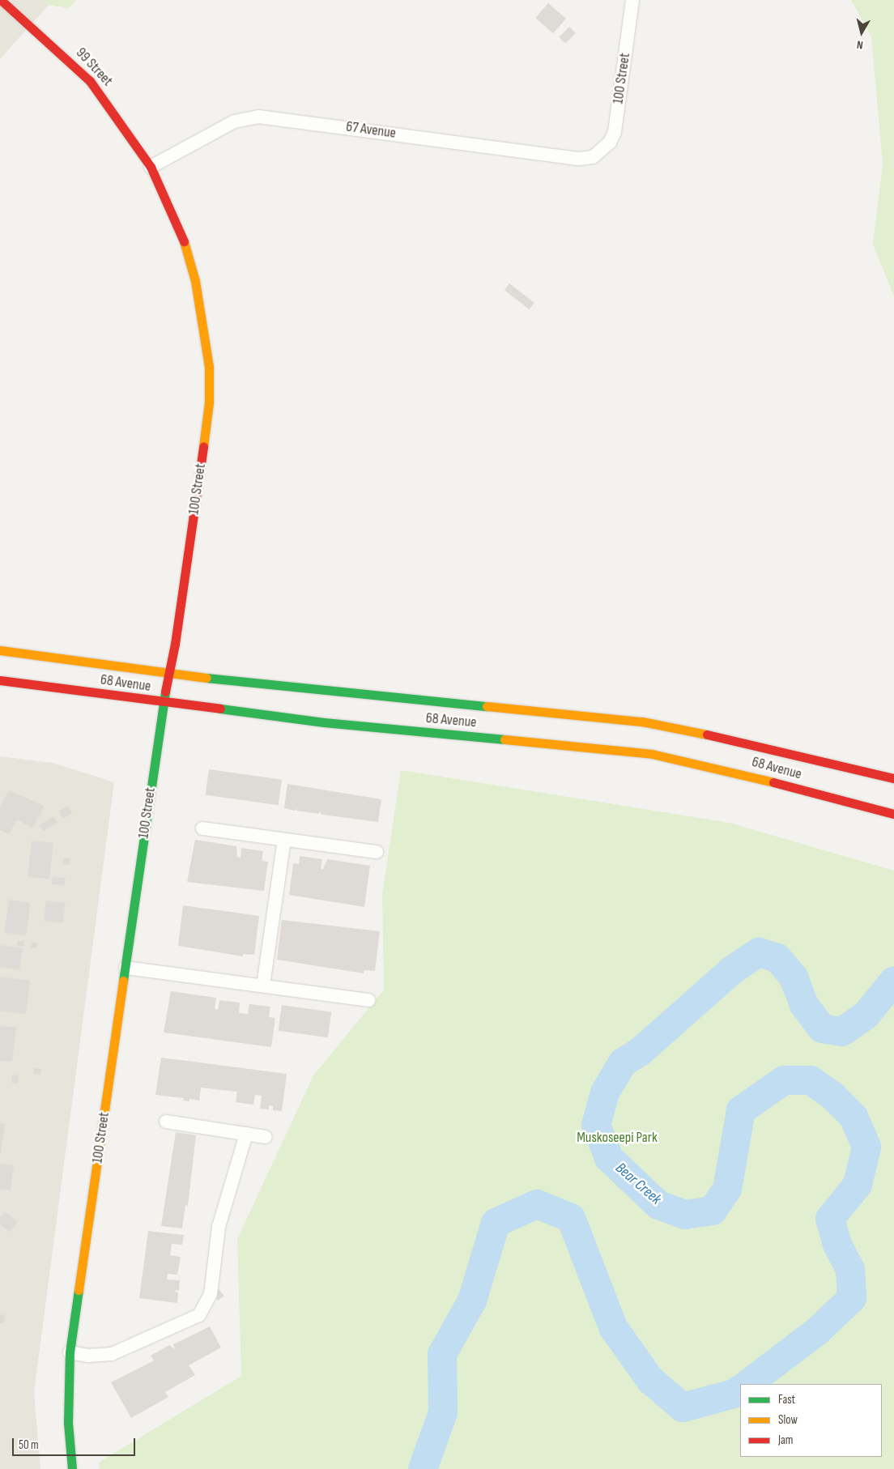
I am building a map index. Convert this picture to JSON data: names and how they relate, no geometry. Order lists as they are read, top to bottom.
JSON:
{
  "streets": {
    "main road": ["99 Street", "100 Street", "68 Avenue"],
    "street": ["67 Avenue"]
  },
  "crossings": [
    ["99 Street", "100 Street"],
    ["99 Street", "67 Avenue"],
    ["100 Street", "67 Avenue"],
    ["100 Street", "68 Avenue"]
  ],
  "water": ["Bear Creek"],
  "parks": ["Muskoseepi Park"],
  "legend": ["Fast", "Slow", "Jam"],
  "scale_bar": "50 m",
  "north": "bottom"
}
